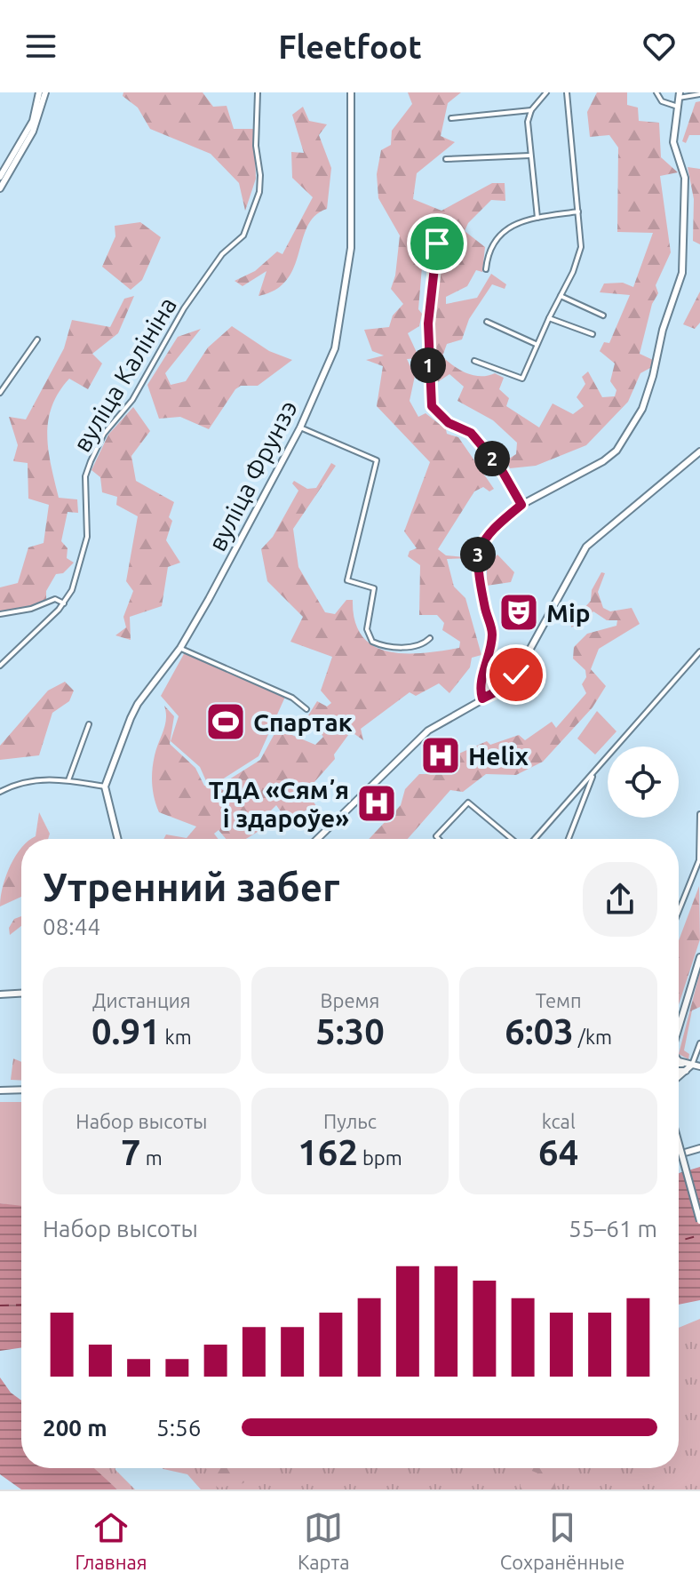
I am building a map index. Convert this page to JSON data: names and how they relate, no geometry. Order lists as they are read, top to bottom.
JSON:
{
  "streets": {
    "street": ["вуліца Калініна", "вуліца Фрунзэ"]
  },
  "places": {
    "theatre": ["Мір"],
    "sports": ["Спартак"],
    "hospital": ["Helix", "ТДА «Сямʼя і здароўе»"]
  },
  "page": {
    "header": "Fleetfoot",
    "pins": ["1", "2", "3"],
    "heading": ["Утренний забег", "08:44"],
    "stats": [
      ["Дистанция", "0.91 km"],
      ["Время", "5:30"],
      ["Темп", "6:03 /km"],
      ["Набор высоты", "7 m"],
      ["Пульс", "162 bpm"],
      ["kcal", "64"]
    ],
    "chart": ["Набор высоты", "55–61 m"],
    "list": [
      {
        "name": "200 m",
        "note": "5:56"
      }
    ],
    "tabs": ["Главная", "Карта", "Сохранённые"]
  }
}
